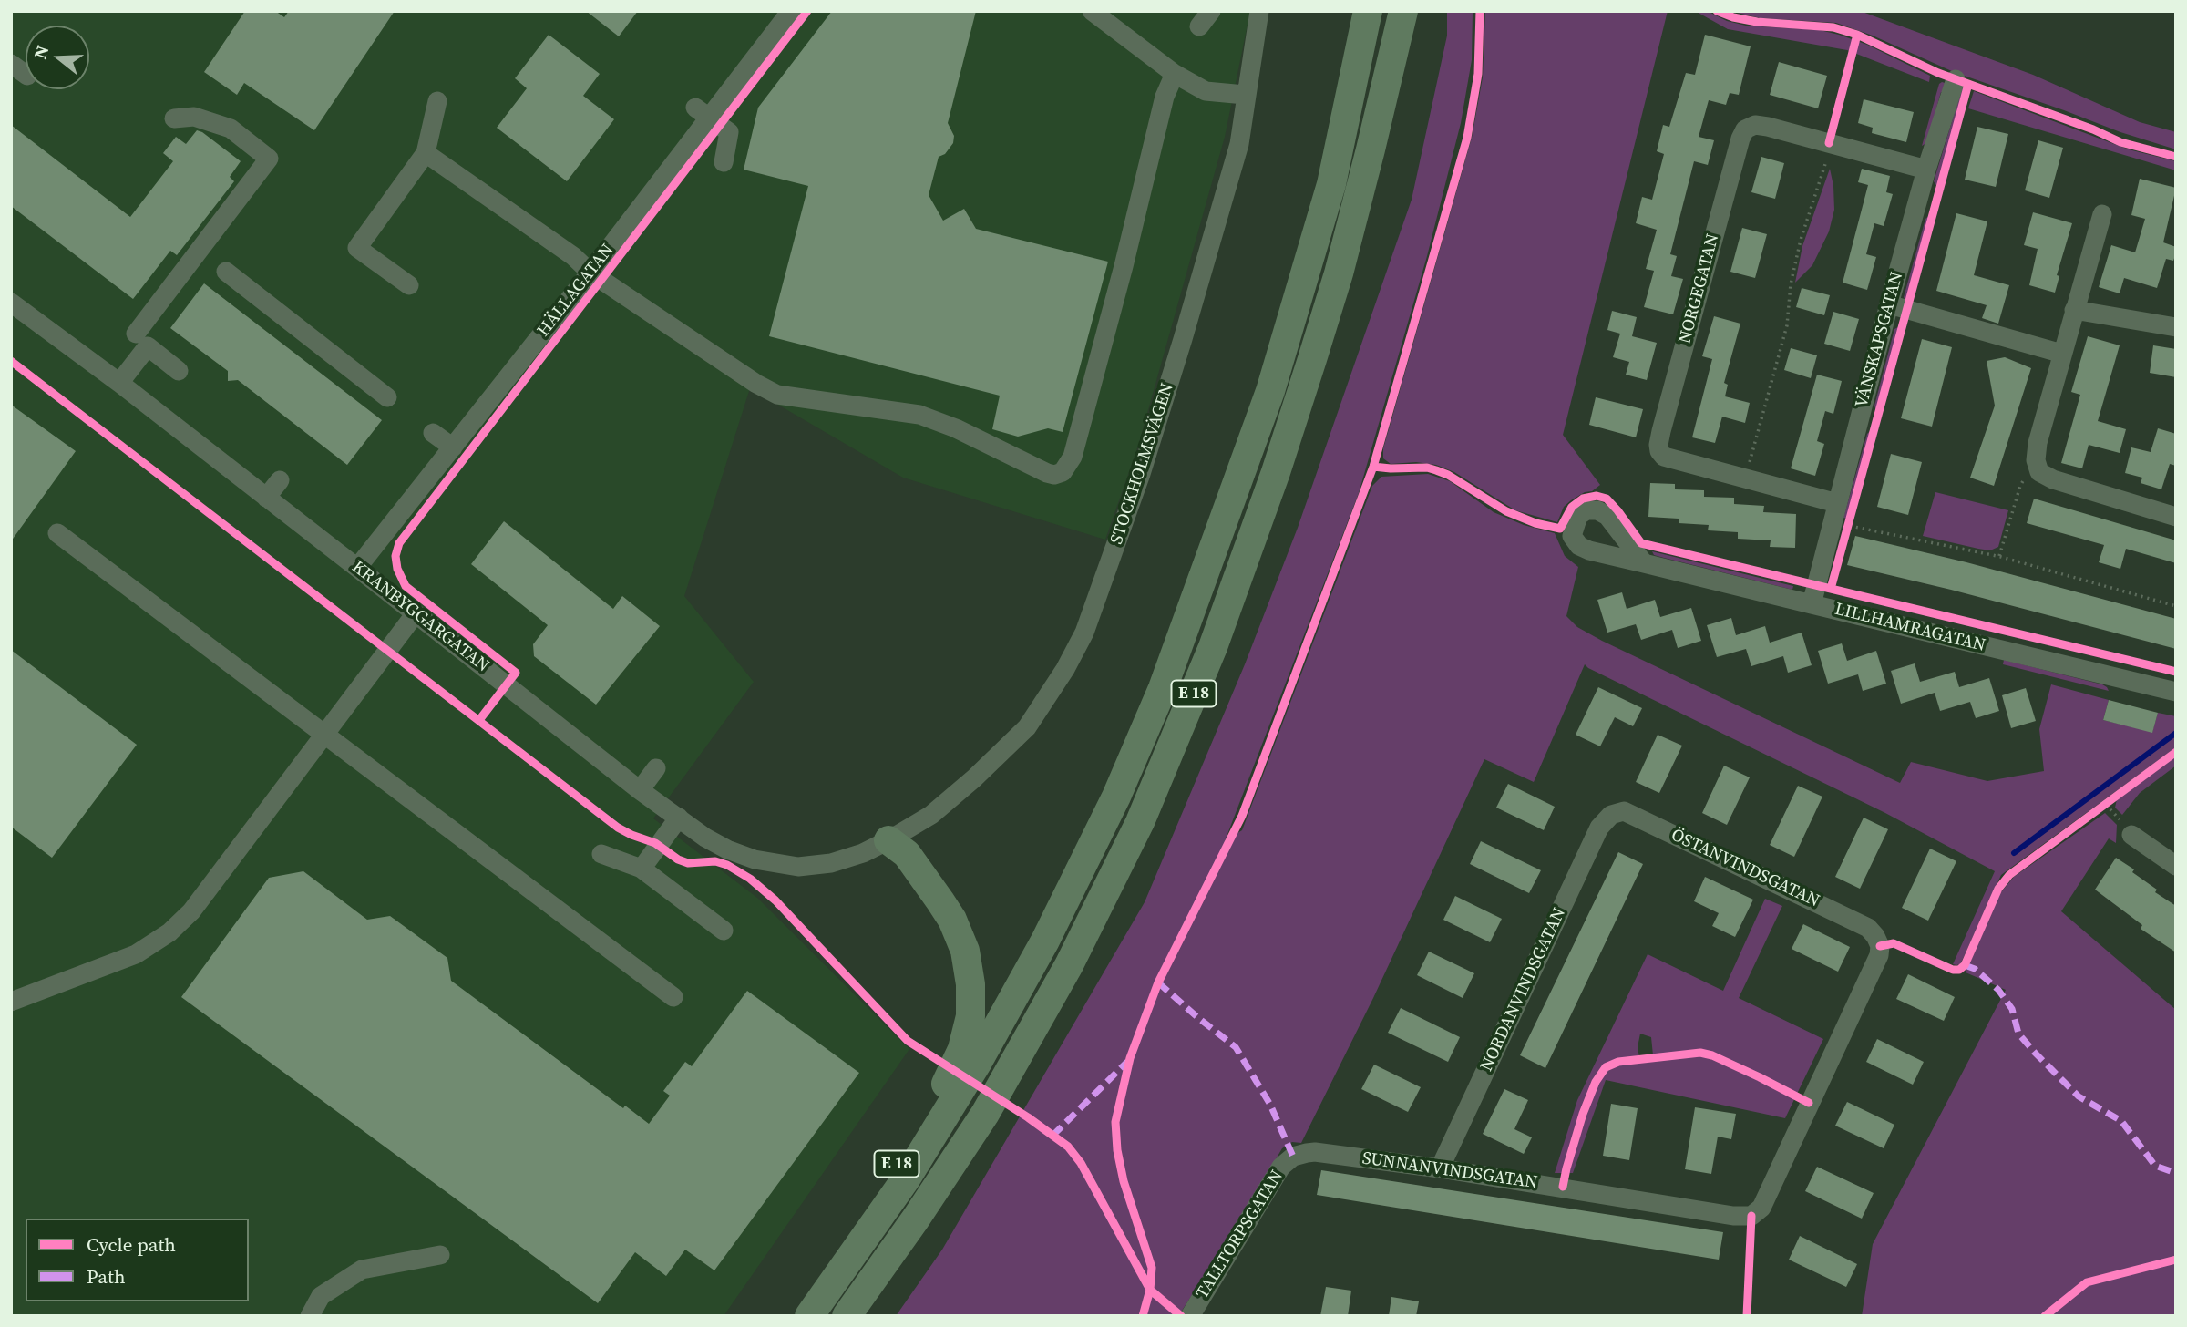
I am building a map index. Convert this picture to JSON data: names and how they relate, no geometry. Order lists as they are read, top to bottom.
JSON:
{
  "streets": {
    "highway": ["E 18"],
    "street": [
      "NORGEGATAN",
      "HÄLLAGATAN",
      "VÄNSKAPSGATAN",
      "STOCKHOLMSVÄGEN",
      "KRANBYGGARGATAN",
      "LILLHAMRAGATAN",
      "ÖSTANVINDSGATAN",
      "NORDANVINDSGATAN",
      "SUNNANVINDSGATAN",
      "TALLTORPSGATAN"
    ]
  },
  "crossings": [
    ["NORGEGATAN", "VÄNSKAPSGATAN"],
    ["HÄLLAGATAN", "KRANBYGGARGATAN"],
    ["VÄNSKAPSGATAN", "LILLHAMRAGATAN"],
    ["STOCKHOLMSVÄGEN", "KRANBYGGARGATAN"],
    ["STOCKHOLMSVÄGEN", "E 18"],
    ["KRANBYGGARGATAN", "E 18"],
    ["ÖSTANVINDSGATAN", "NORDANVINDSGATAN"],
    ["ÖSTANVINDSGATAN", "SUNNANVINDSGATAN"],
    ["NORDANVINDSGATAN", "SUNNANVINDSGATAN"],
    ["SUNNANVINDSGATAN", "TALLTORPSGATAN"]
  ],
  "legend": ["Cycle path", "Path"],
  "north": "left"
}
